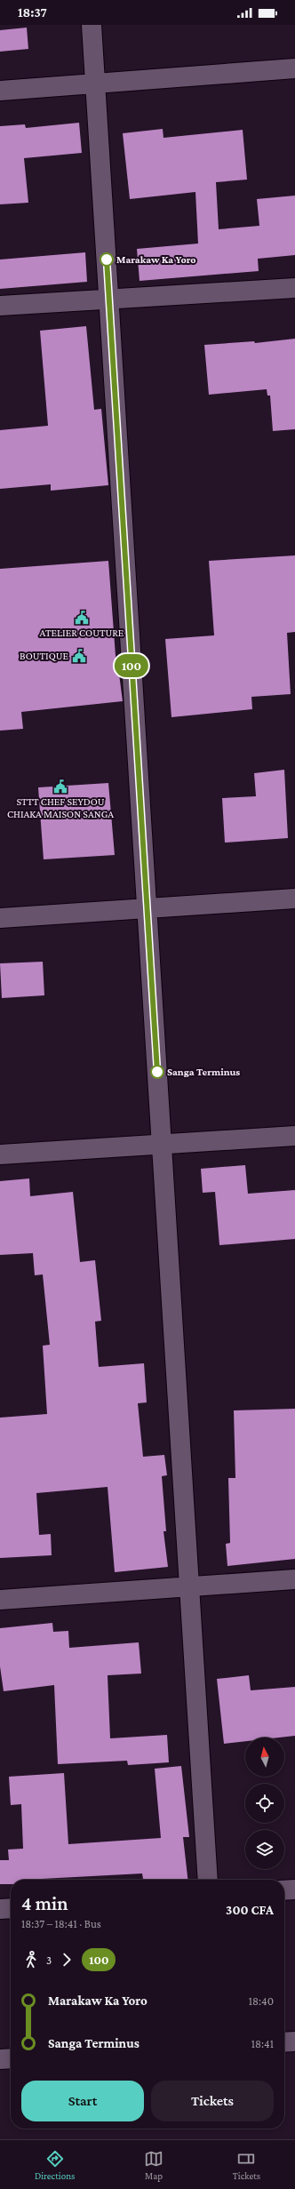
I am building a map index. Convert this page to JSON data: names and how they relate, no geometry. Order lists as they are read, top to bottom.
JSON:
{
  "places": {
    "other": ["Marakaw Ka Yoro", "Sanga Terminus"],
    "public building": ["ATELIER COUTURE", "BOUTIQUE", "STTT CHEF SEYDOU CHIAKA MAISON SANGA"]
  },
  "lines": ["bus line 100"],
  "north": "top",
  "page": {
    "status": "18:37",
    "on_map": "100",
    "heading": ["4 min", "18:37 – 18:41 · Bus", "300 CFA"],
    "legs": ["3", "100"],
    "list": [
      {
        "name": "Marakaw Ka Yoro",
        "value": "18:40"
      },
      {
        "name": "Sanga Terminus",
        "value": "18:41"
      }
    ],
    "buttons": ["Start", "Tickets"],
    "tabs": ["Directions", "Map", "Tickets"]
  }
}
